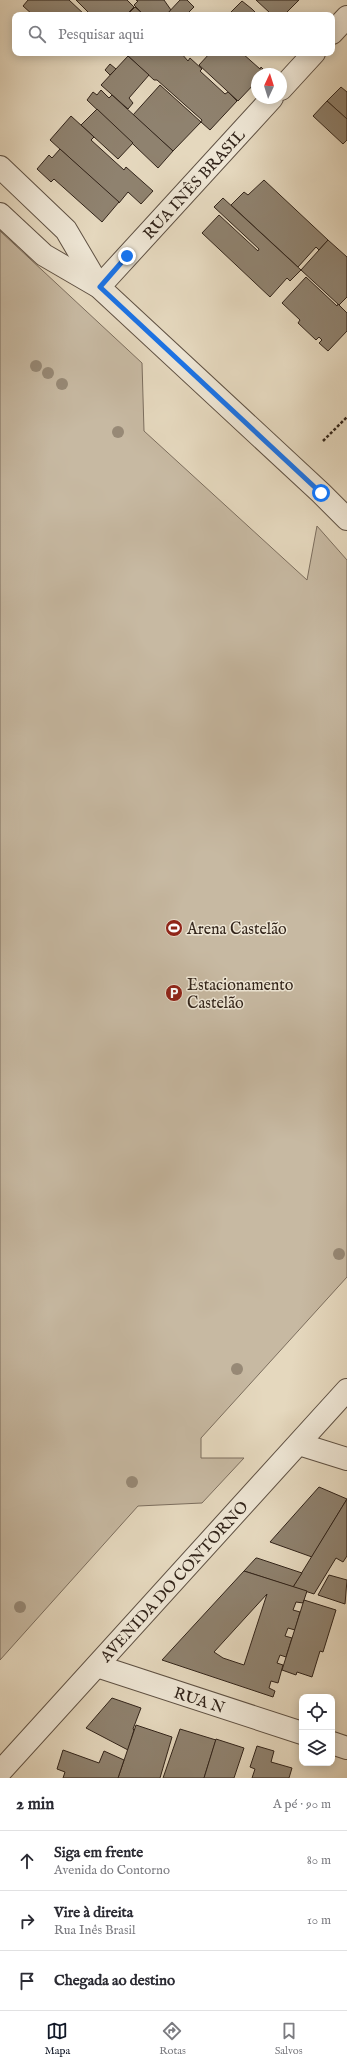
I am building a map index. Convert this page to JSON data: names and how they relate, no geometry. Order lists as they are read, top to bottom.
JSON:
{
  "streets": {
    "street": ["RUA INÊS BRASIL", "AVENIDA DO CONTORNO", "RUA N"]
  },
  "crossings": [
    ["AVENIDA DO CONTORNO", "RUA N"]
  ],
  "places": {
    "sports": ["Arena Castelão"],
    "parking": ["Estacionamento Castelão"]
  },
  "north": "top",
  "page": {
    "search": "Pesquisar aqui",
    "heading": ["2 min", "A pé · 90 m"],
    "list": [
      ["Siga em frente", "Avenida do Contorno", "80 m"],
      ["Vire à direita", "Rua Inês Brasil", "10 m"],
      "Chegada ao destino"
    ],
    "nav": ["Mapa", "Rotas", "Salvos"]
  }
}
